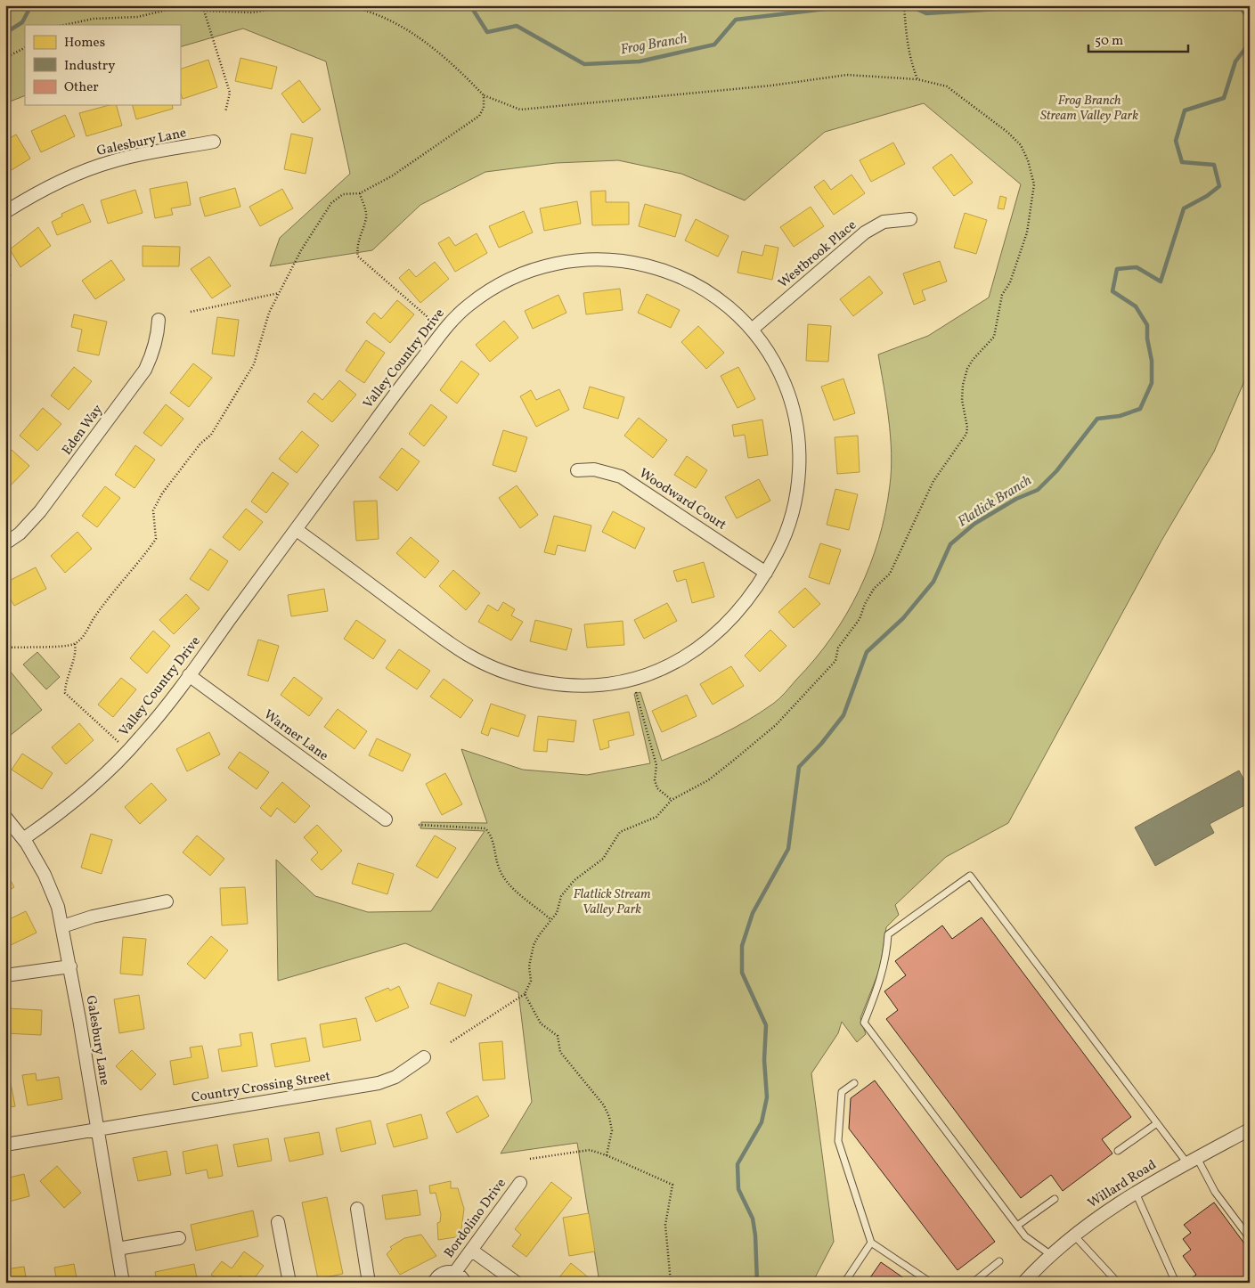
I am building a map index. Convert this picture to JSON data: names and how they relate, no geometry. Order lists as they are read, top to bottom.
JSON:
{
  "streets": {
    "street": [
      "Galesbury Lane",
      "Westbrook Place",
      "Valley Country Drive",
      "Eden Way",
      "Woodward Court",
      "Warner Lane",
      "Country Crossing Street",
      "Willard Road",
      "Bordolino Drive"
    ]
  },
  "crossings": [
    ["Galesbury Lane", "Valley Country Drive"],
    ["Galesbury Lane", "Country Crossing Street"],
    ["Westbrook Place", "Valley Country Drive"],
    ["Valley Country Drive", "Woodward Court"],
    ["Valley Country Drive", "Warner Lane"]
  ],
  "water": ["Frog Branch", "Flatlick Branch"],
  "parks": ["Frog Branch Stream Valley Park", "Flatlick Stream Valley Park"],
  "legend": ["Homes", "Industry", "Other"],
  "scale_bar": "50 m"
}
